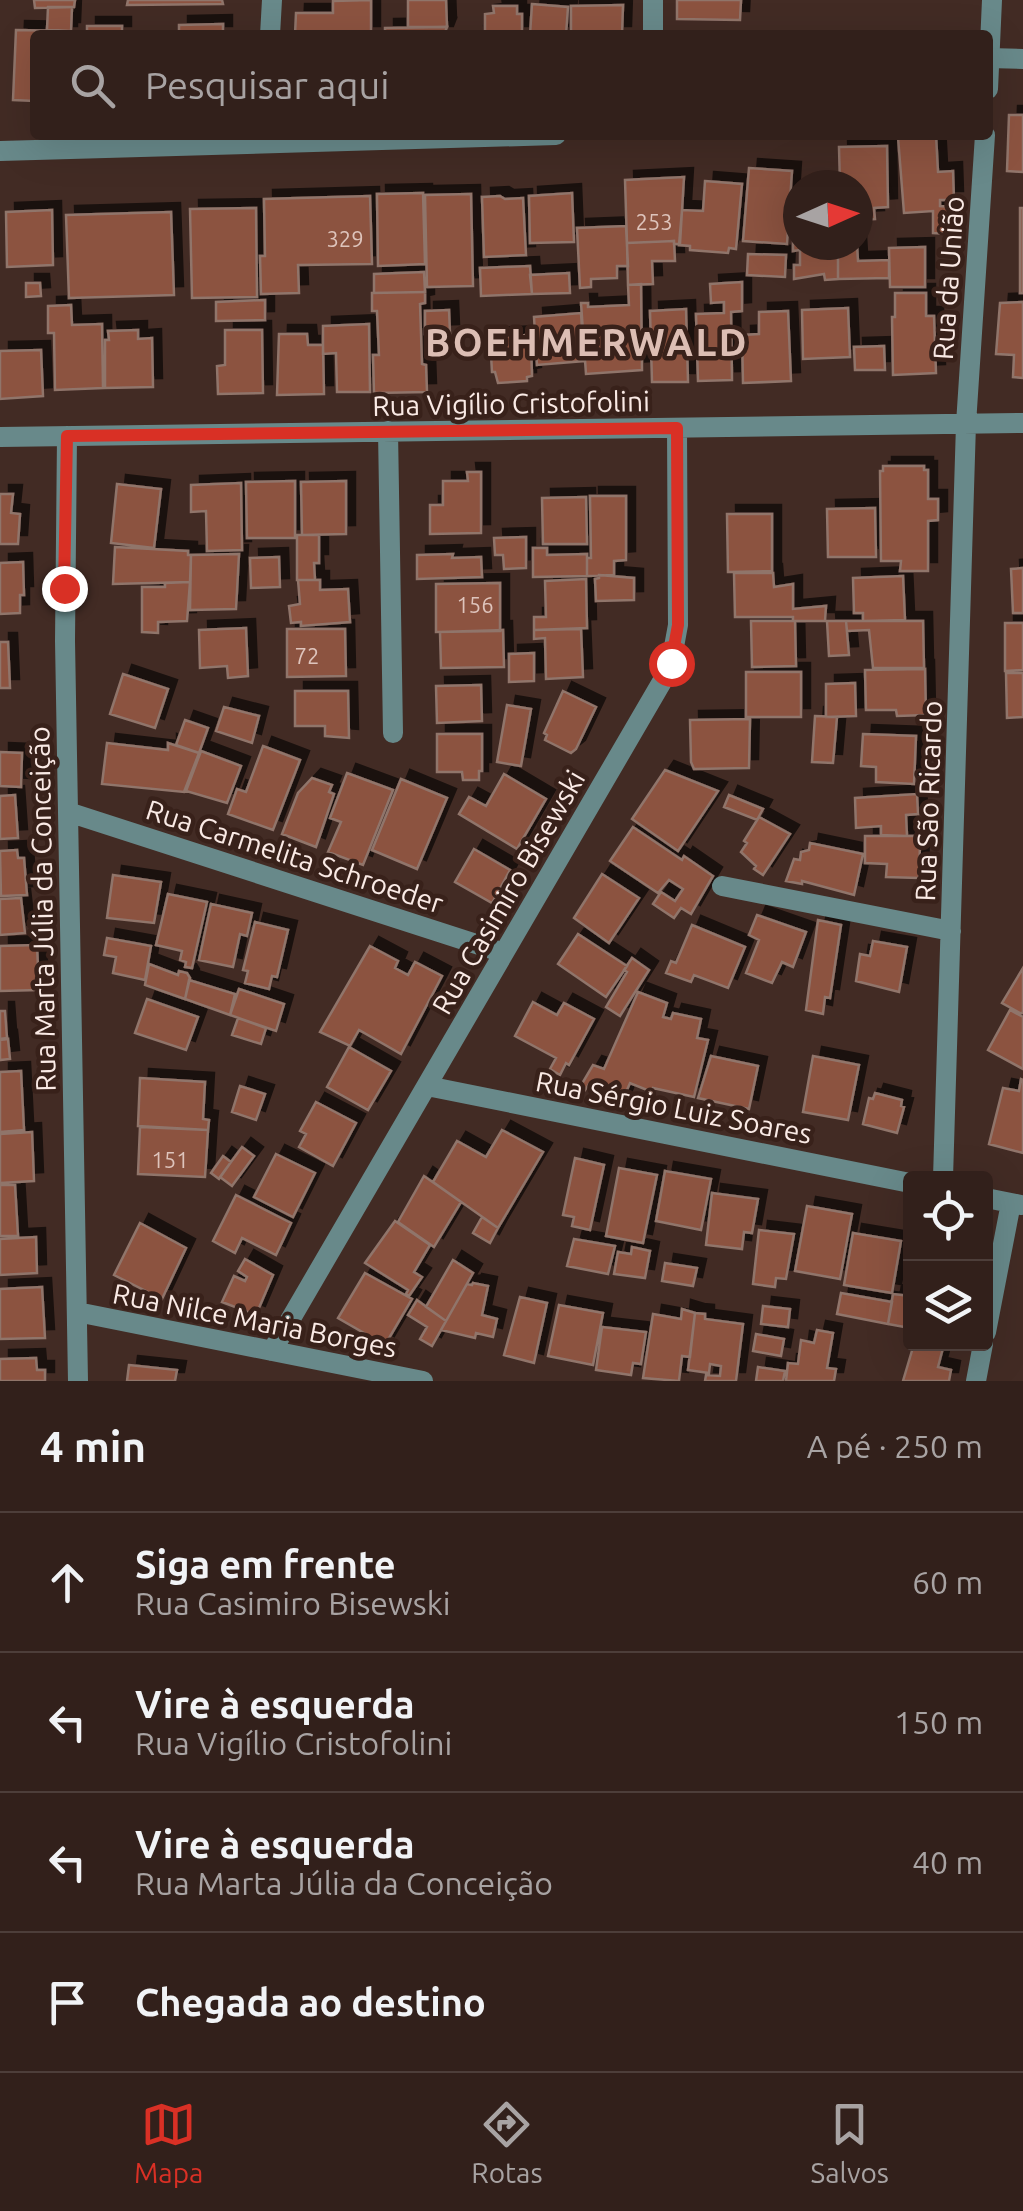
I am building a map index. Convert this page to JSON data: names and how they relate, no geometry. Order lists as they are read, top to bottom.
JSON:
{
  "streets": {
    "street": [
      "Rua da União",
      "Rua Vigílio Cristofolini",
      "Rua São Ricardo",
      "Rua Carmelita Schroeder",
      "Rua Casimiro Bisewski",
      "Rua Marta Júlia da Conceição",
      "Rua Sérgio Luiz Soares",
      "Rua Nilce Maria Borges"
    ]
  },
  "crossings": [
    ["Rua da União", "Rua Vigílio Cristofolini"],
    ["Rua da União", "Rua São Ricardo"],
    ["Rua Vigílio Cristofolini", "Rua São Ricardo"],
    ["Rua Vigílio Cristofolini", "Rua Casimiro Bisewski"],
    ["Rua Vigílio Cristofolini", "Rua Marta Júlia da Conceição"],
    ["Rua Carmelita Schroeder", "Rua Casimiro Bisewski"],
    ["Rua Carmelita Schroeder", "Rua Marta Júlia da Conceição"],
    ["Rua Casimiro Bisewski", "Rua Sérgio Luiz Soares"],
    ["Rua Casimiro Bisewski", "Rua Nilce Maria Borges"],
    ["Rua Marta Júlia da Conceição", "Rua Nilce Maria Borges"]
  ],
  "districts": ["BOEHMERWALD"],
  "house_numbers": [
    "253",
    "329",
    "156",
    "72",
    "151"
  ],
  "north": "right",
  "page": {
    "search": "Pesquisar aqui",
    "heading": ["4 min", "A pé · 250 m"],
    "list": [
      ["Siga em frente", "Rua Casimiro Bisewski", "60 m"],
      ["Vire à esquerda", "Rua Vigílio Cristofolini", "150 m"],
      ["Vire à esquerda", "Rua Marta Júlia da Conceição", "40 m"],
      "Chegada ao destino"
    ],
    "nav": ["Mapa", "Rotas", "Salvos"]
  }
}
